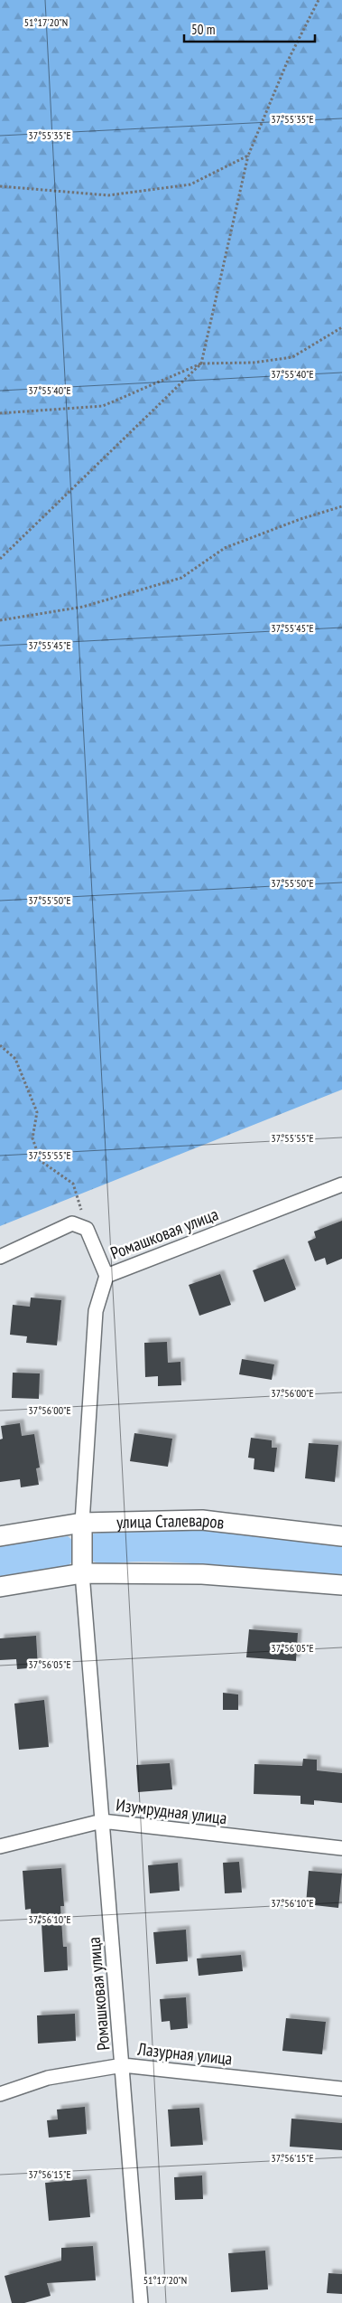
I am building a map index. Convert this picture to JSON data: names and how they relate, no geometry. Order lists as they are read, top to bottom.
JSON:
{
  "streets": {
    "main road": ["улица Сталеваров"],
    "street": ["Ромашковая улица", "Изумрудная улица", "Лазурная улица"]
  },
  "crossings": [
    ["Ромашковая улица", "улица Сталеваров"],
    ["Ромашковая улица", "Изумрудная улица"],
    ["Ромашковая улица", "Лазурная улица"]
  ],
  "scale_bar": "50 m",
  "coordinates": [
    "51°17'20\"N",
    "37°55'35\"E",
    "37°55'40\"E",
    "37°55'45\"E",
    "37°55'50\"E",
    "37°55'55\"E",
    "37°56'00\"E",
    "37°56'05\"E",
    "37°56'10\"E",
    "37°56'15\"E"
  ]
}
